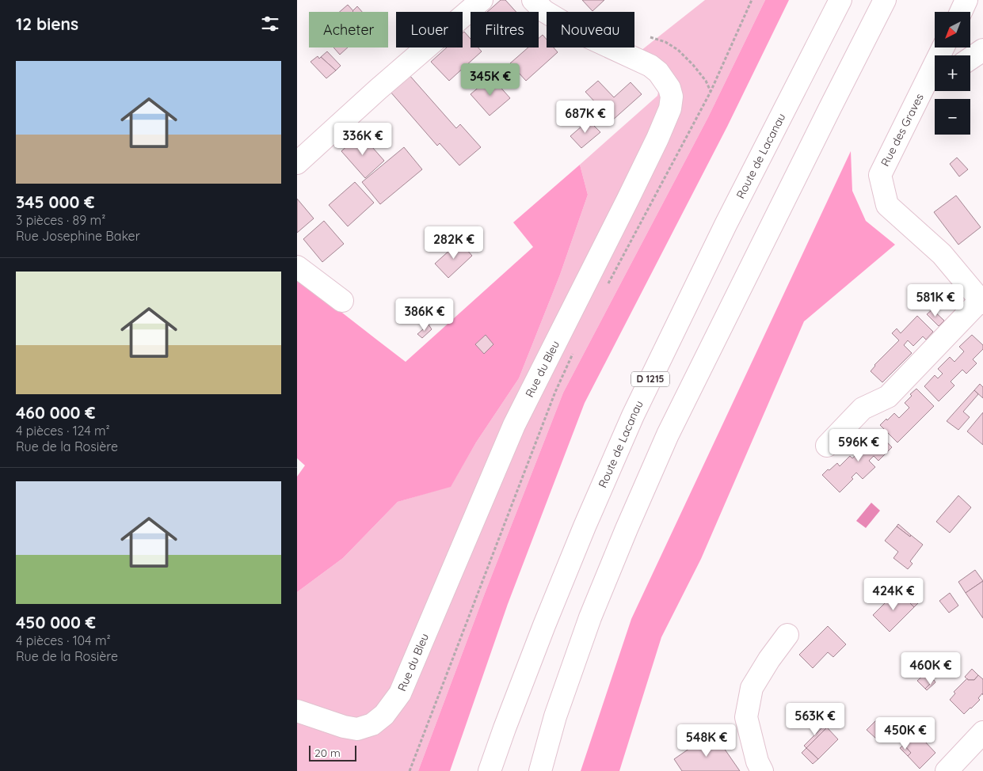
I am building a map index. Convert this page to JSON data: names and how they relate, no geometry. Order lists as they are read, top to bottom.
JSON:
{
  "streets": {
    "main road": [
      "Rue des Graves",
      "Route de Lacanau",
      "Rue du Bleu",
      "D 1215"
    ]
  },
  "scale_bar": "20 m",
  "north": "bottom left",
  "page": {
    "heading": "12 biens",
    "map_buttons": ["+", "−"],
    "chip": [
      "Acheter",
      "Louer",
      "Filtres",
      "Nouveau"
    ],
    "list": [
      {
        "name": "345 000 €",
        "note": "3 pièces · 89 m² · Rue Josephine Baker"
      },
      {
        "name": "460 000 €",
        "note": "4 pièces · 124 m² · Rue de la Rosière"
      },
      {
        "name": "450 000 €",
        "note": "4 pièces · 104 m² · Rue de la Rosière"
      }
    ],
    "price": [
      "345K €",
      "687K €",
      "336K €",
      "282K €",
      "581K €",
      "386K €",
      "596K €",
      "424K €",
      "460K €",
      "563K €",
      "450K €",
      "548K €"
    ],
    "scale": "20 m"
  }
}
